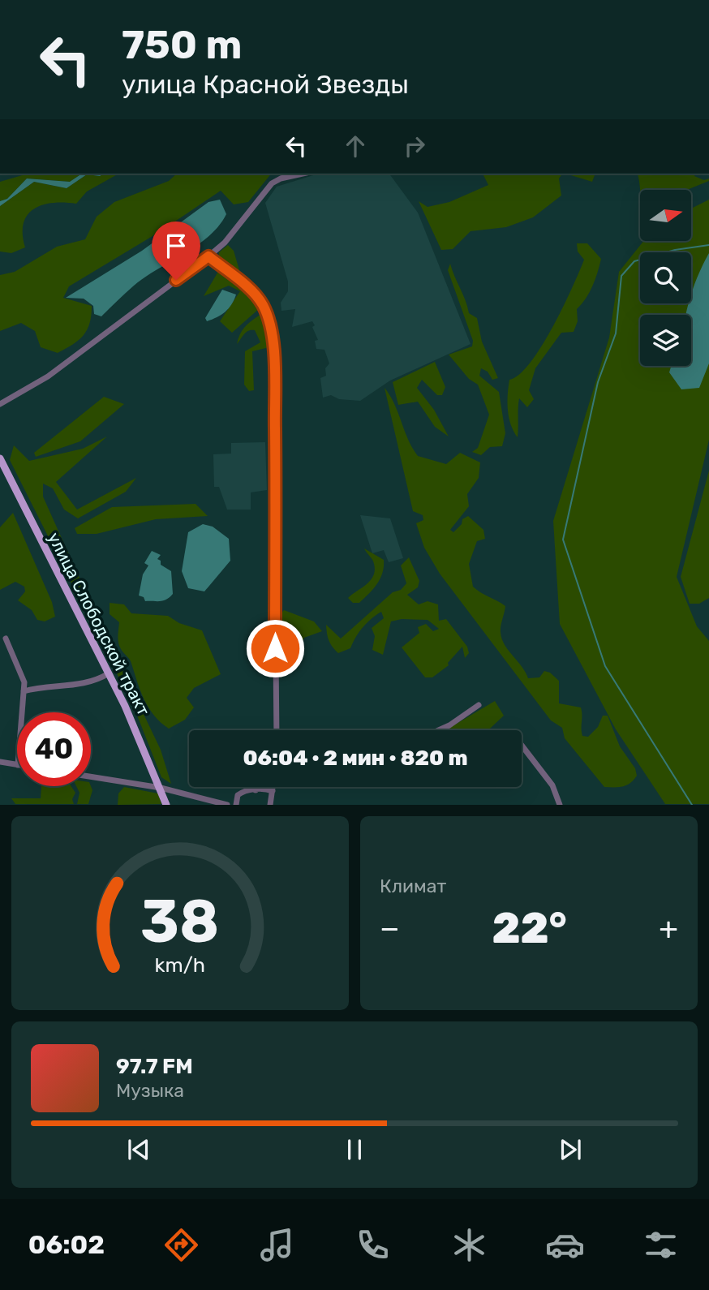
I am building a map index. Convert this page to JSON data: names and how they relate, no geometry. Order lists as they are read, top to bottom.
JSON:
{
  "streets": {
    "main road": ["улица Слободской тракт"]
  },
  "north": "right",
  "page": {
    "turn": ["750 m", "улица Красной Звезды"],
    "limit": "40",
    "trip": "06:04 · 2 мин · 820 m",
    "tile": "Климат",
    "heat": ["−", "22°", "+"],
    "song": ["97.7 FM", "Музыка"],
    "tabs": "06:02",
    "gauge": ["38", "km/h"]
  }
}
